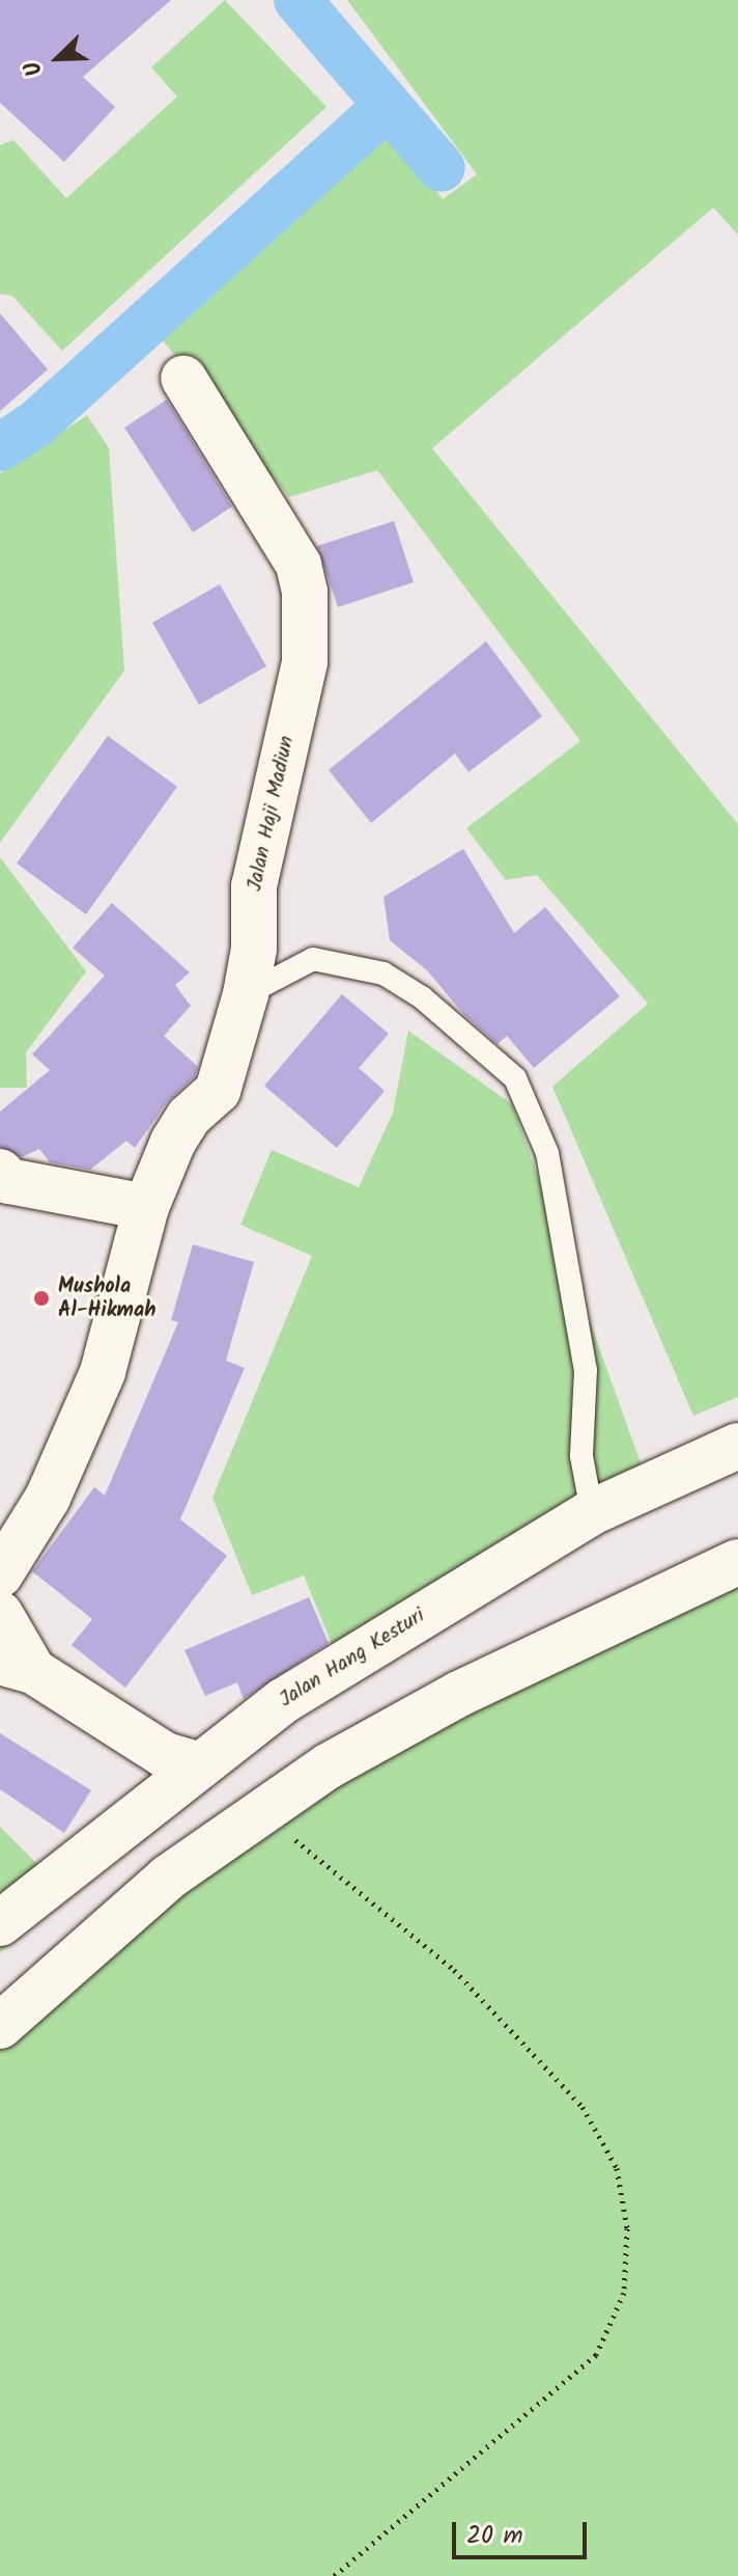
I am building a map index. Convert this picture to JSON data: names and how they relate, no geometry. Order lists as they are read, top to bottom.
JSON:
{
  "streets": {
    "main road": ["Jalan Haji Madiun", "Jalan Hang Kesturi"]
  },
  "places": ["Mushola Al-Hikmah"],
  "scale_bar": "20 m",
  "north": "bottom left"
}
